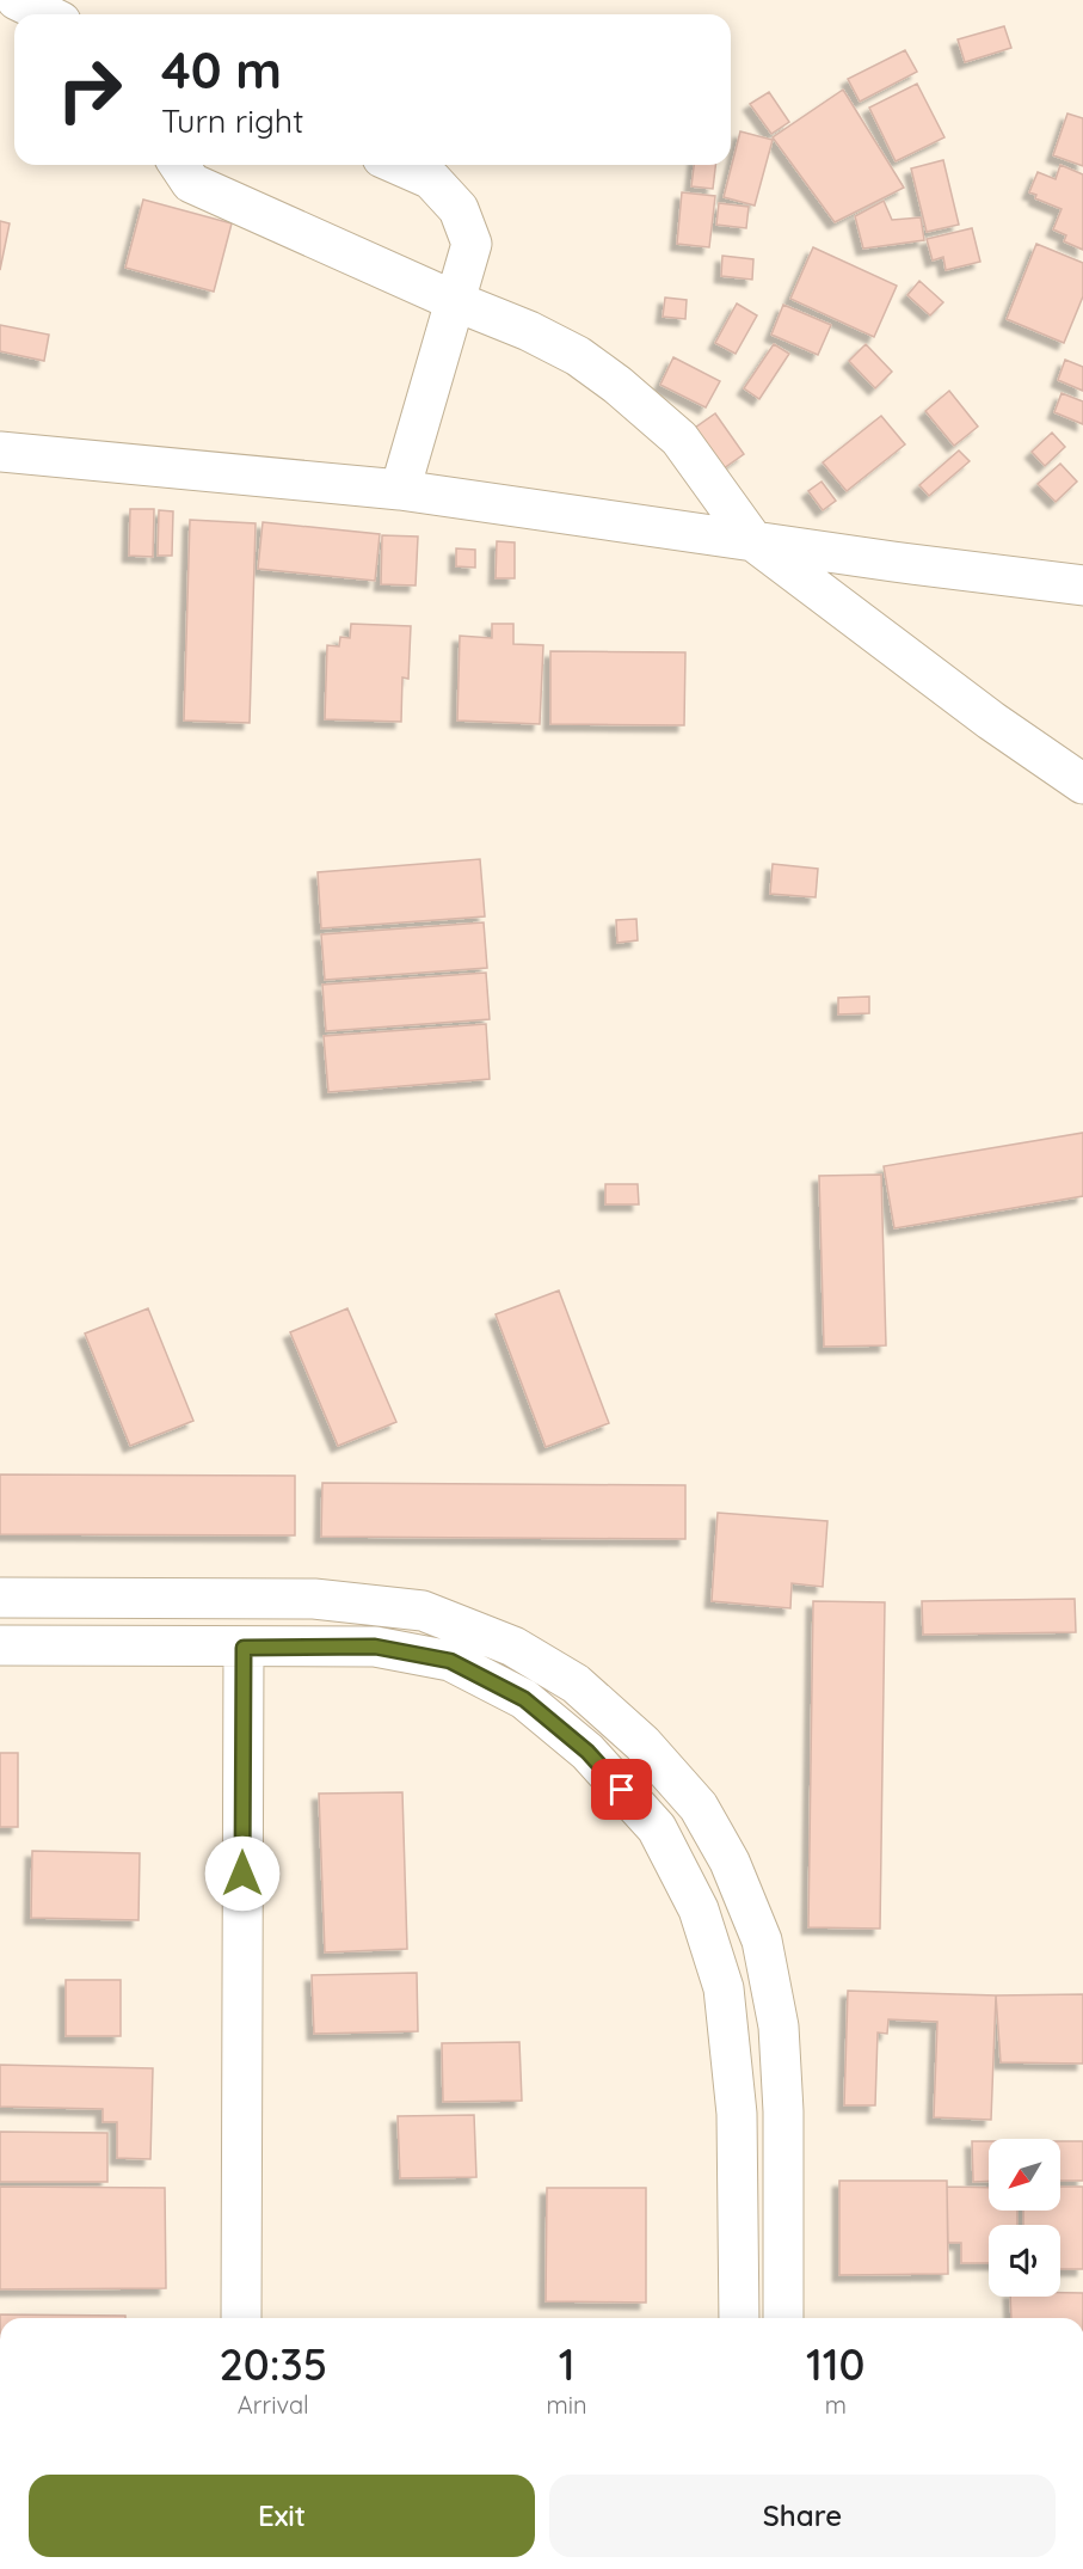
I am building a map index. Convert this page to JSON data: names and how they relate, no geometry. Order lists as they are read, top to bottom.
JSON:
{
  "north": "bottom left",
  "page": {
    "turn": ["40 m", "Turn right"],
    "eta": [
      "20:35",
      "Arrival",
      "1",
      "min",
      "110",
      "m"
    ],
    "buttons": ["Exit", "Share"]
  }
}
